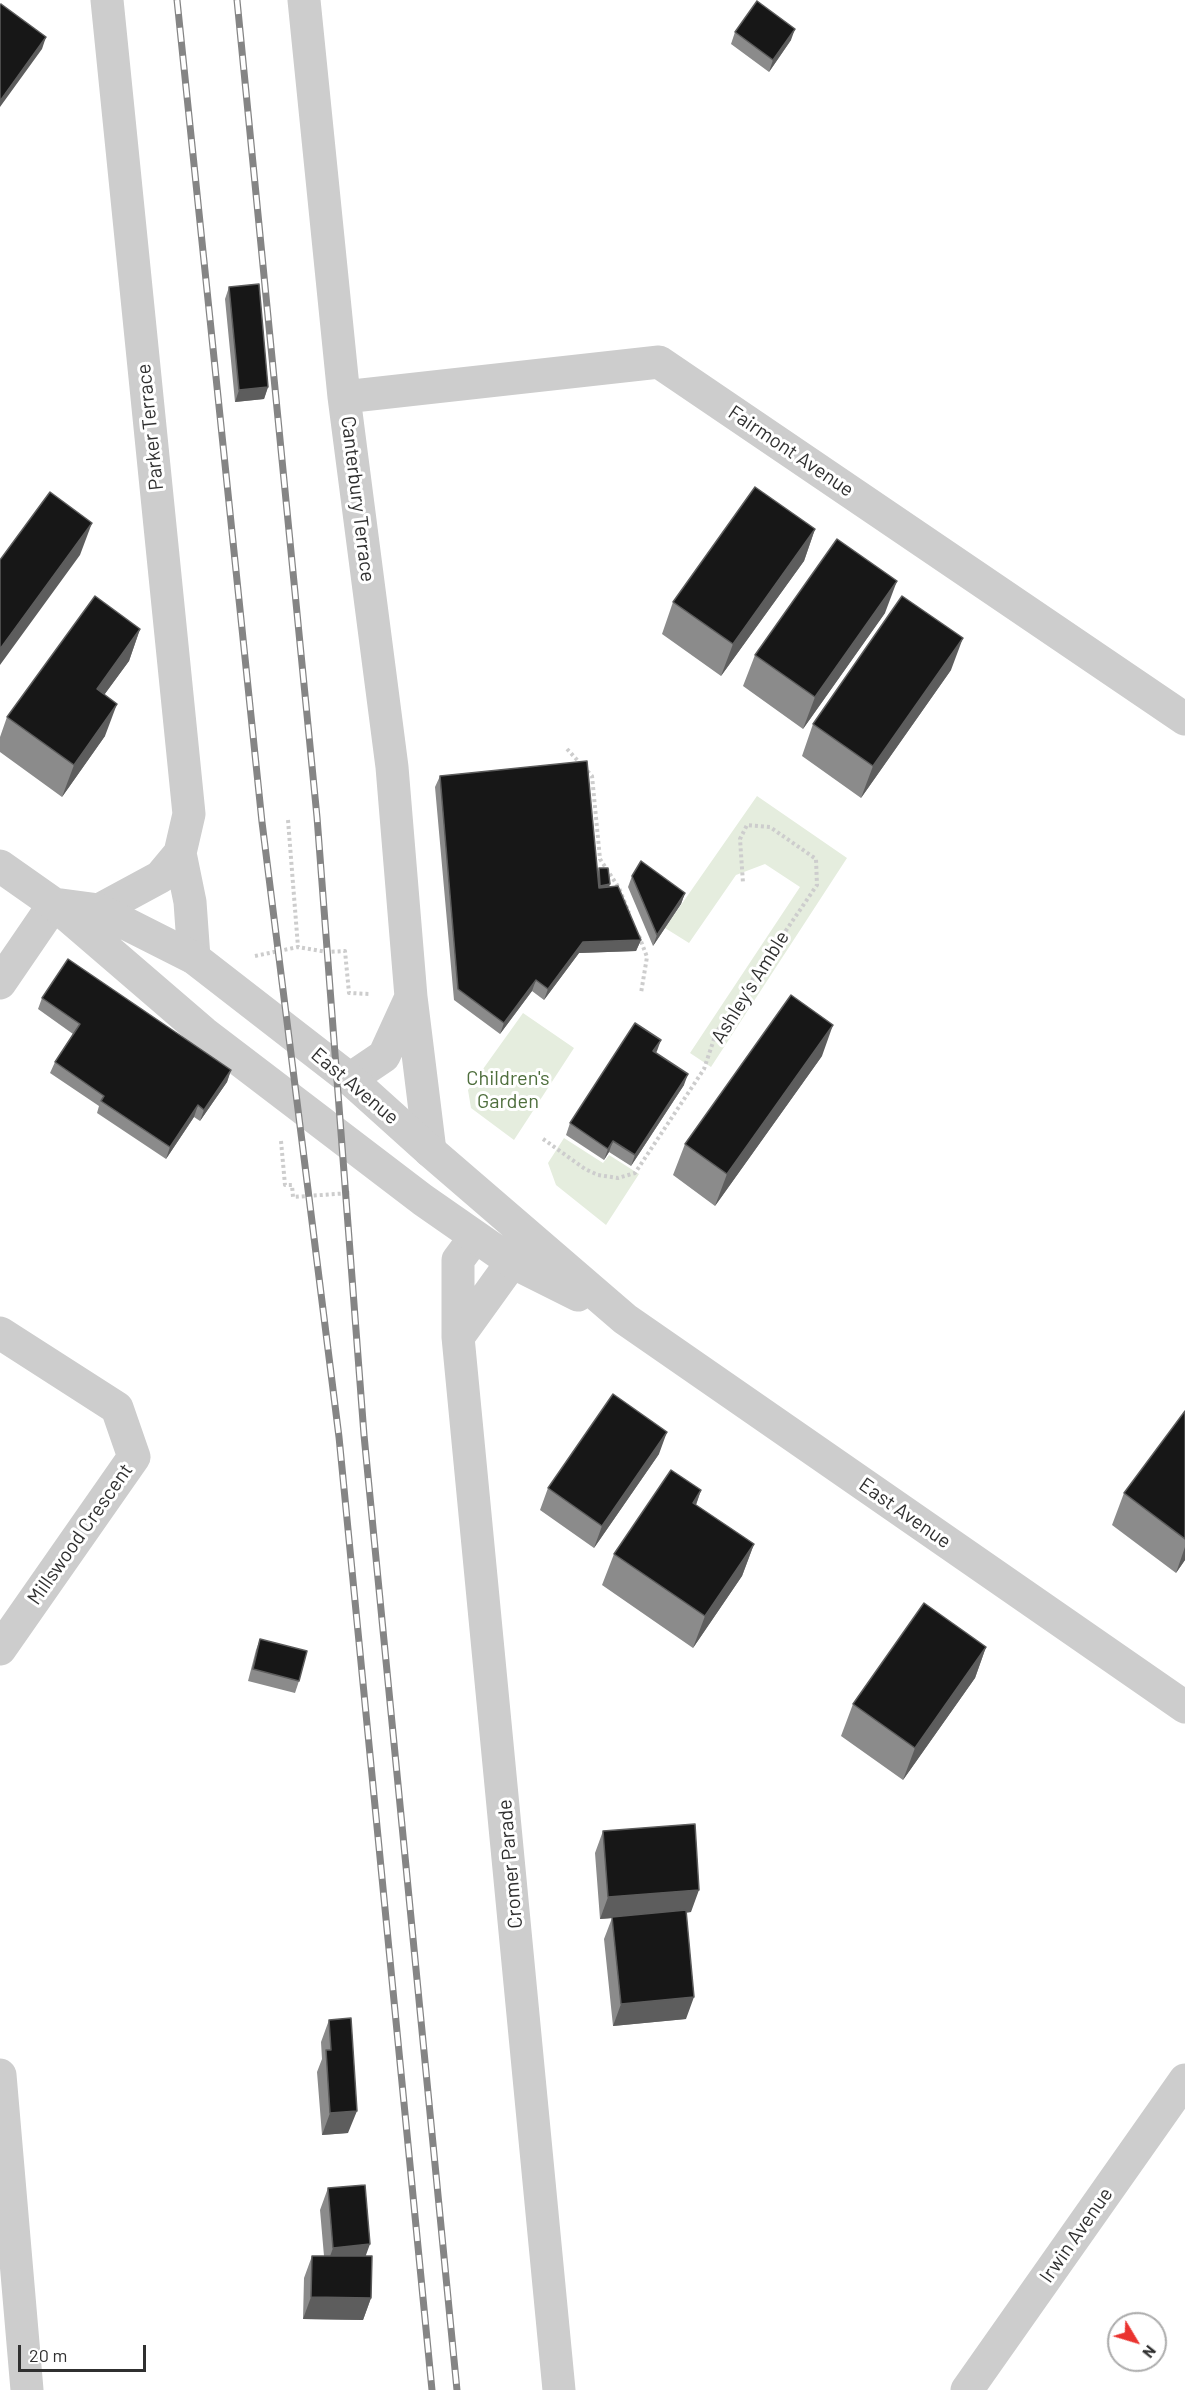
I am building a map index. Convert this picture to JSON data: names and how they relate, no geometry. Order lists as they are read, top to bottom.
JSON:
{
  "streets": {
    "street": [
      "Parker Terrace",
      "Fairmont Avenue",
      "Canterbury Terrace",
      "East Avenue",
      "Millswood Crescent",
      "Cromer Parade",
      "Irwin Avenue"
    ],
    "path": ["Ashley’s Amble"]
  },
  "crossings": [
    ["Parker Terrace", "East Avenue"],
    ["Fairmont Avenue", "Canterbury Terrace"],
    ["Canterbury Terrace", "East Avenue"],
    ["East Avenue", "Cromer Parade"]
  ],
  "parks": ["Children's Garden"],
  "scale_bar": "20 m",
  "north": "bottom right"
}
